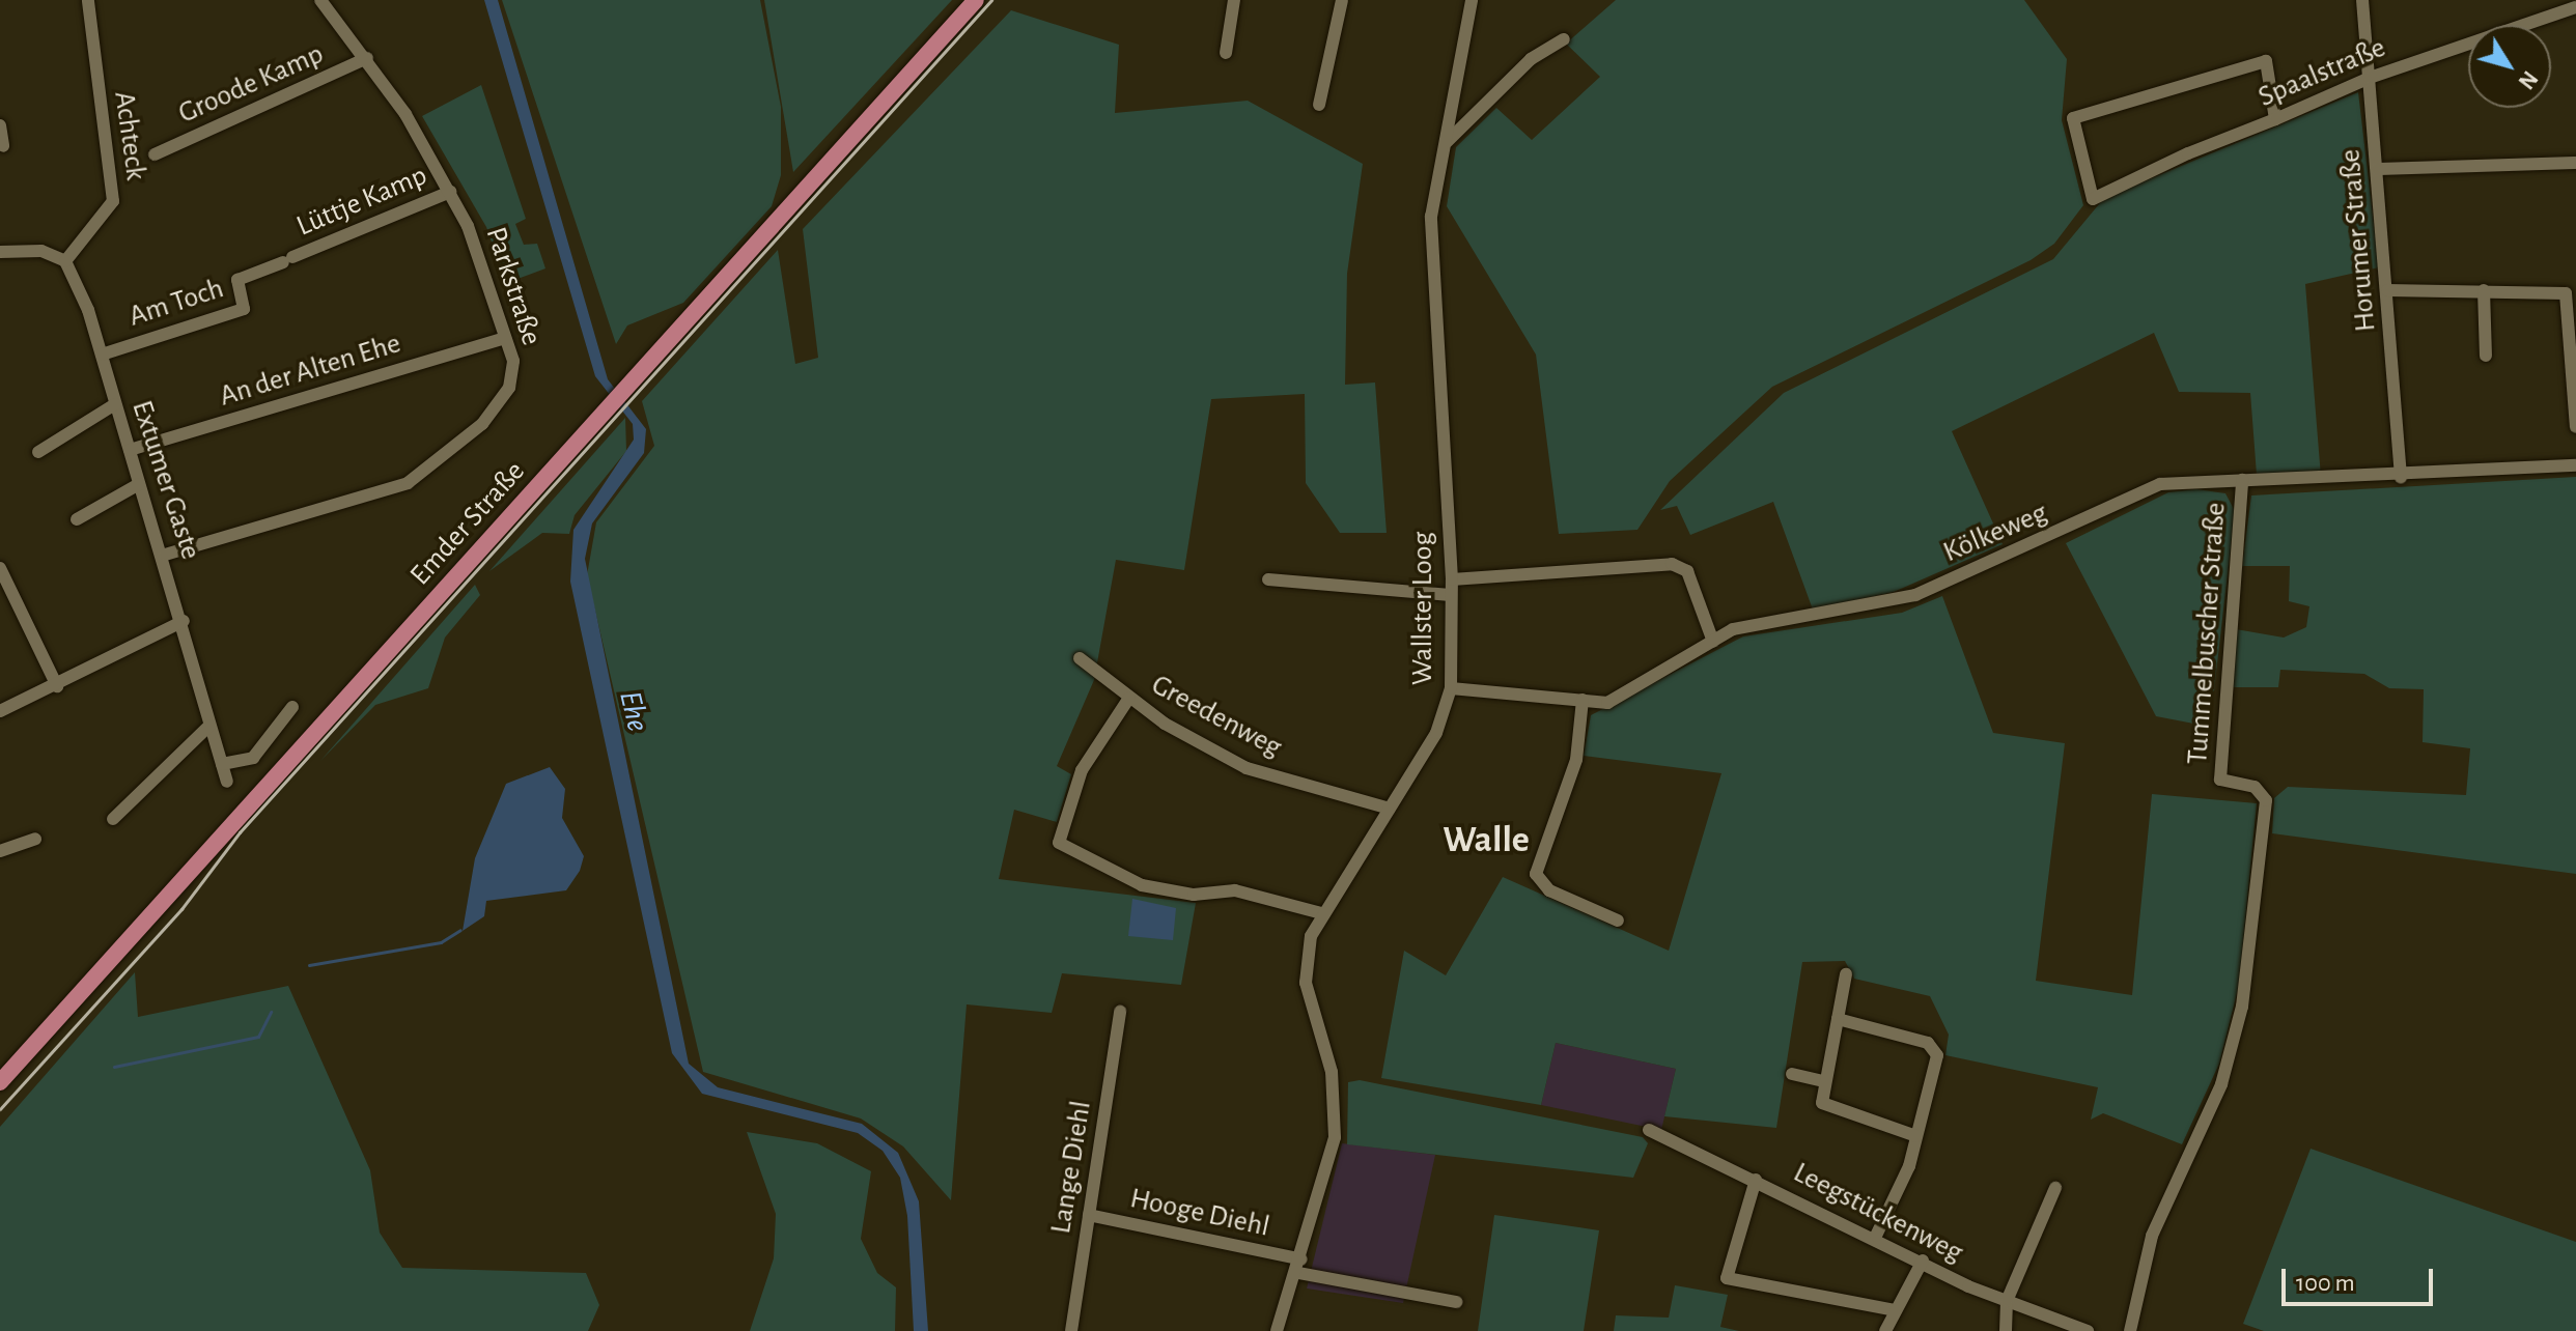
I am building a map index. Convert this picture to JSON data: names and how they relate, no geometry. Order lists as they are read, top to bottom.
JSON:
{
  "streets": {
    "main road": ["Emder Straße"],
    "street": [
      "Spaalstraße",
      "Groode Kamp",
      "Achteck",
      "Lüttje Kamp",
      "Horumer Straße",
      "Parkstraße",
      "Am Toch",
      "An der Alten Ehe",
      "Extumer Gaste",
      "Kölkeweg",
      "Wallster Loog",
      "Tummelbuscher Straße",
      "Greedenweg",
      "Lange Diehl",
      "Hooge Diehl",
      "Leegstückenweg"
    ]
  },
  "crossings": [
    ["Spaalstraße", "Horumer Straße"],
    ["Groode Kamp", "Parkstraße"],
    ["Achteck", "Extumer Gaste"],
    ["Lüttje Kamp", "Parkstraße"],
    ["Lüttje Kamp", "Am Toch"],
    ["Horumer Straße", "Kölkeweg"],
    ["Parkstraße", "An der Alten Ehe"],
    ["Parkstraße", "Extumer Gaste"],
    ["Am Toch", "Extumer Gaste"],
    ["An der Alten Ehe", "Extumer Gaste"],
    ["Kölkeweg", "Wallster Loog"],
    ["Kölkeweg", "Tummelbuscher Straße"],
    ["Wallster Loog", "Greedenweg"],
    ["Wallster Loog", "Hooge Diehl"],
    ["Lange Diehl", "Hooge Diehl"]
  ],
  "districts": ["Walle"],
  "water": ["Ehe"],
  "scale_bar": "100 m",
  "north": "bottom right"
}
